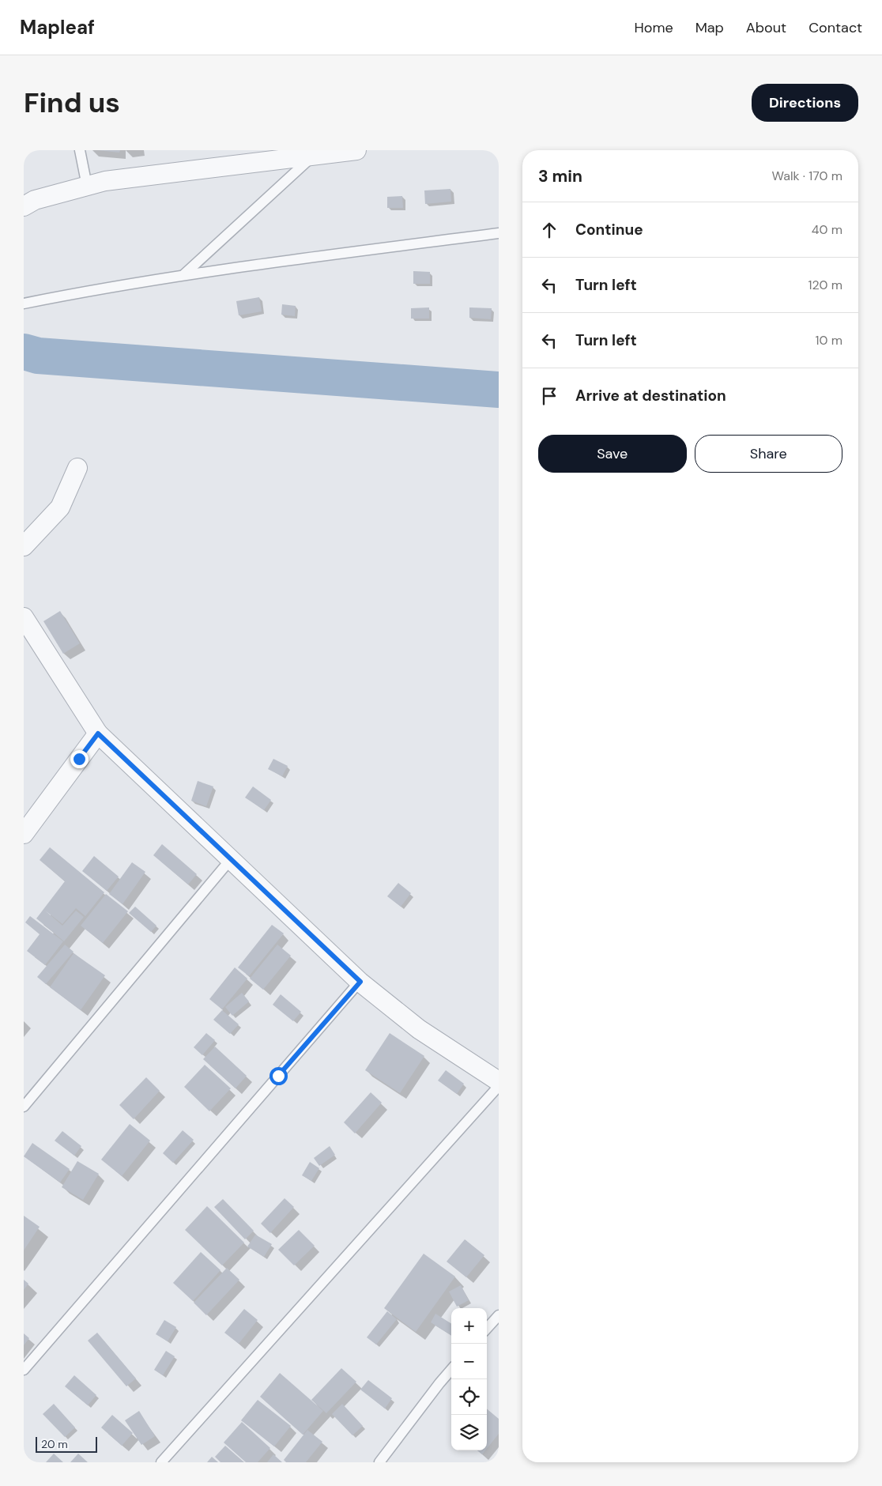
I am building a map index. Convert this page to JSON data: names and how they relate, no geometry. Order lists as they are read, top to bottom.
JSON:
{
  "scale_bar": "20 m",
  "page": {
    "header": "Mapleaf",
    "nav": [
      "Home",
      "Map",
      "About",
      "Contact"
    ],
    "buttons": [
      "Directions",
      ["Save", "Share"]
    ],
    "title": "Find us",
    "heading": ["3 min", "Walk · 170 m"],
    "list": [
      ["Continue", "40 m"],
      ["Turn left", "120 m"],
      ["Turn left", "10 m"],
      "Arrive at destination"
    ],
    "map_buttons": ["+", "−"],
    "scale": "20 m"
  }
}
